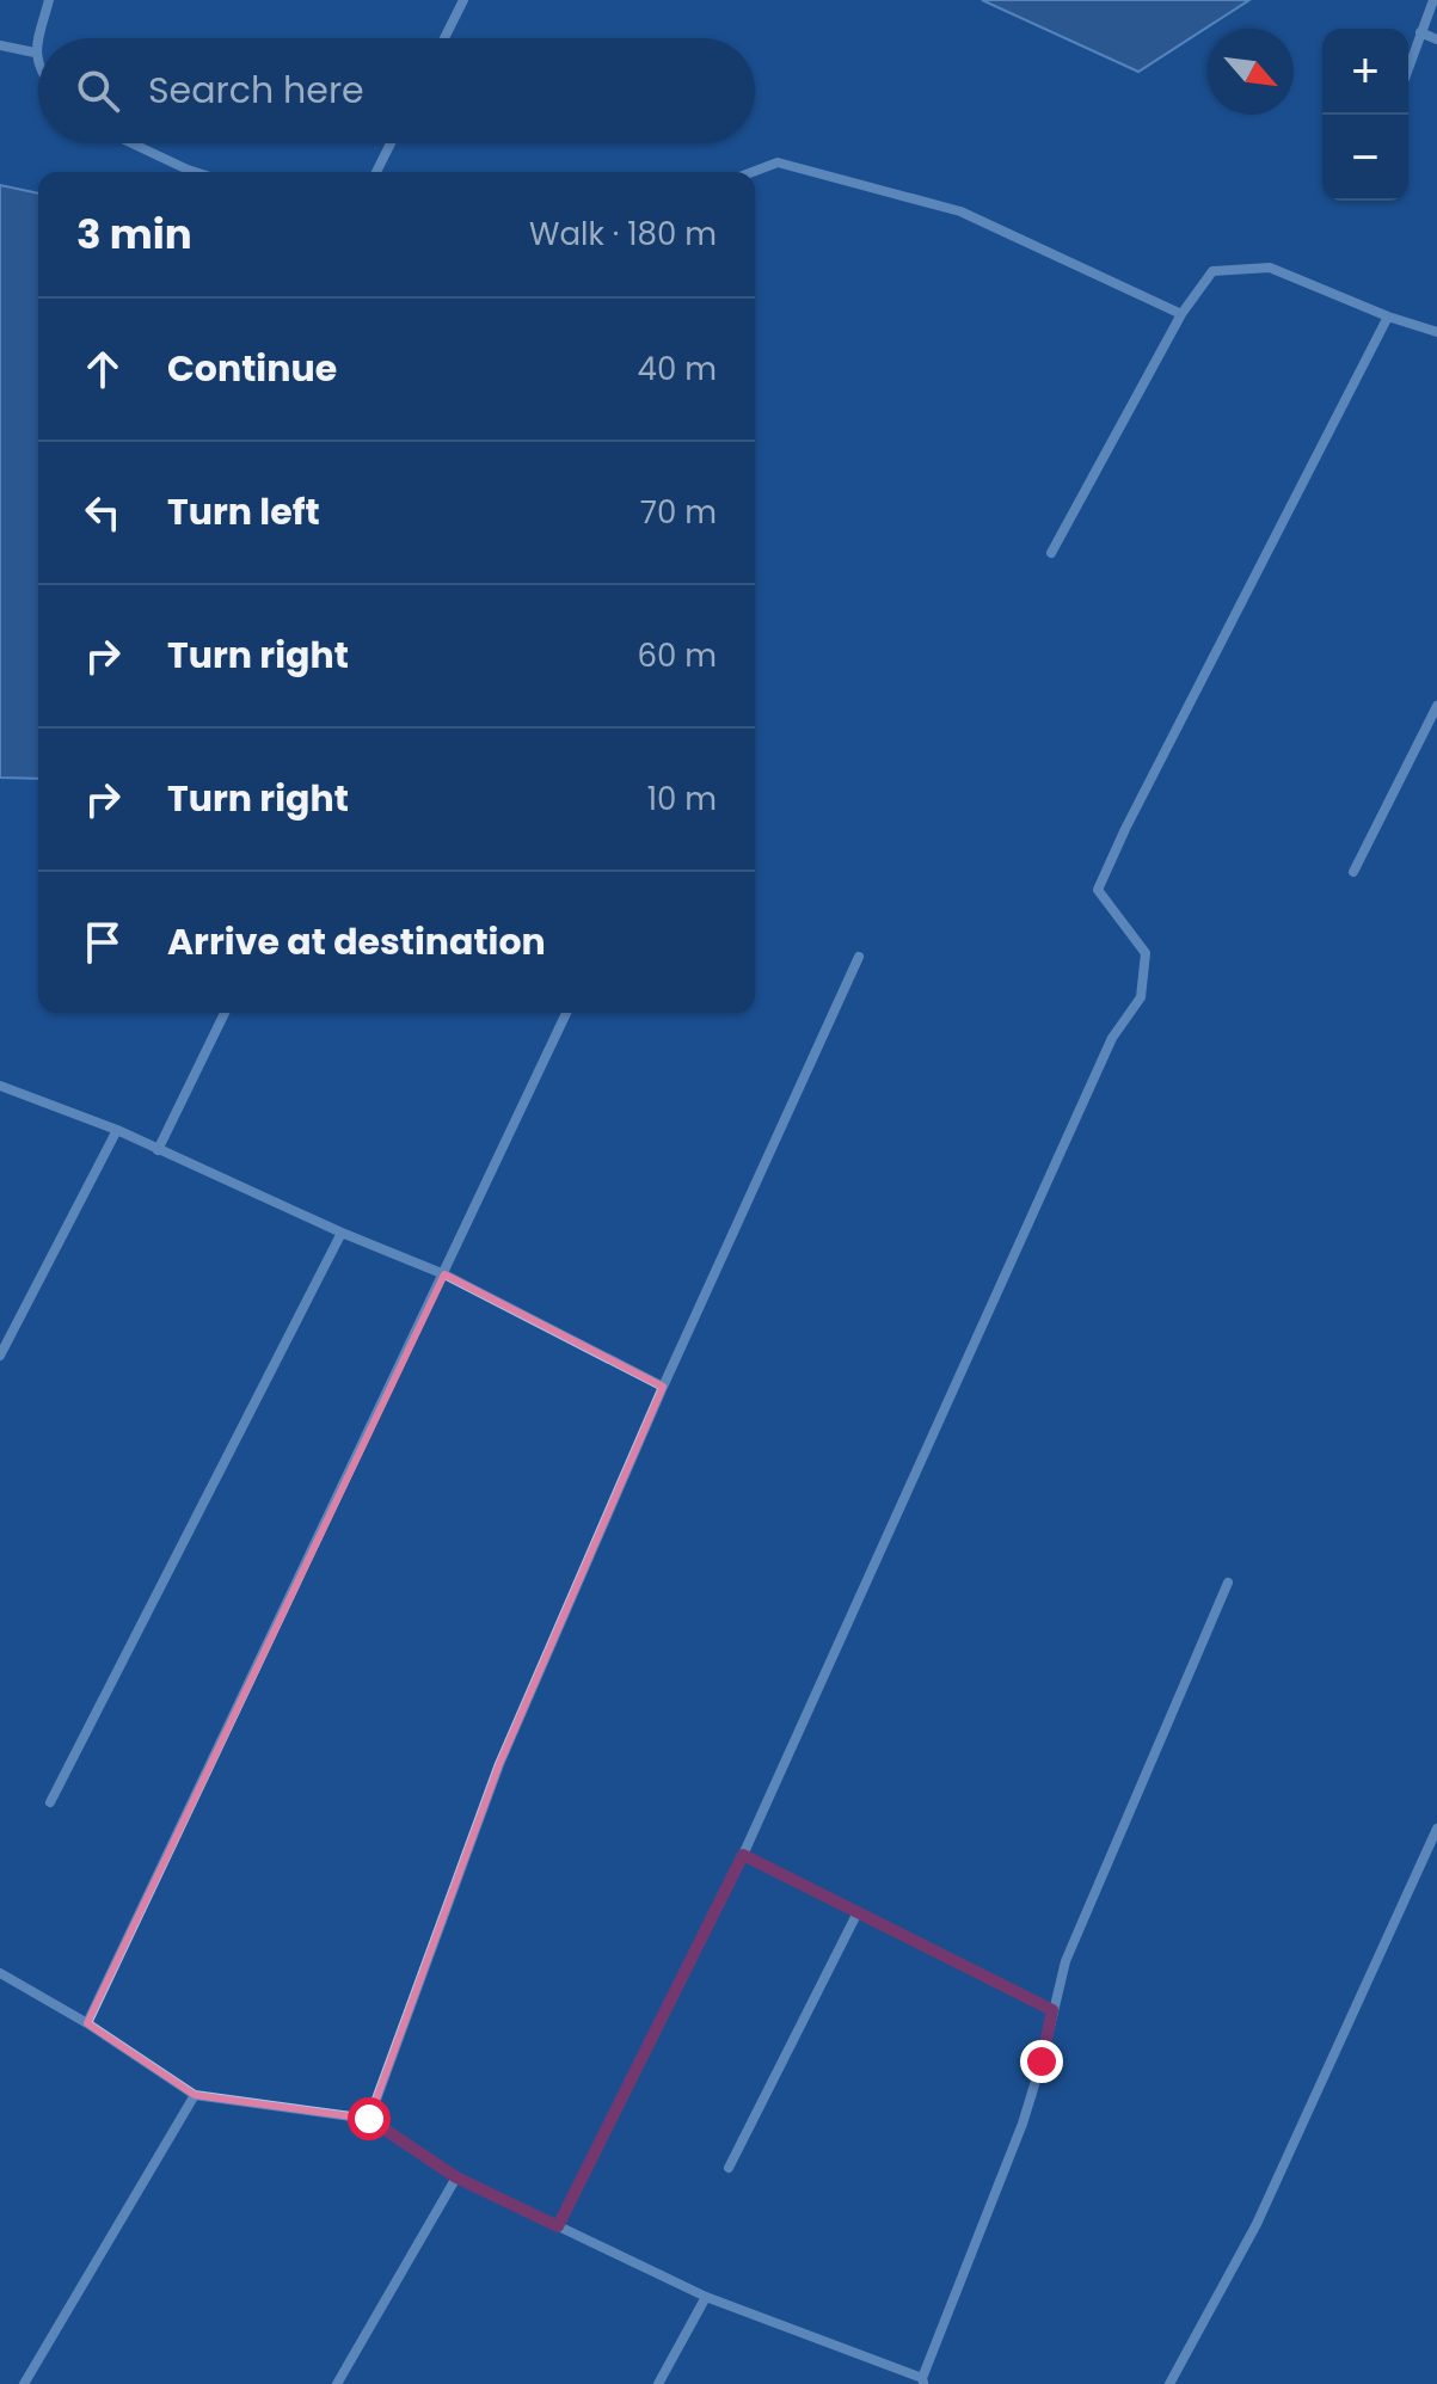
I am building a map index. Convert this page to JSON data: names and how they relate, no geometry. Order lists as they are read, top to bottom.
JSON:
{
  "north": "bottom right",
  "page": {
    "map_buttons": ["+", "−"],
    "search": "Search here",
    "heading": ["3 min", "Walk · 180 m"],
    "list": [
      ["Continue", "40 m"],
      ["Turn left", "70 m"],
      ["Turn right", "60 m"],
      ["Turn right", "10 m"],
      "Arrive at destination"
    ]
  }
}
